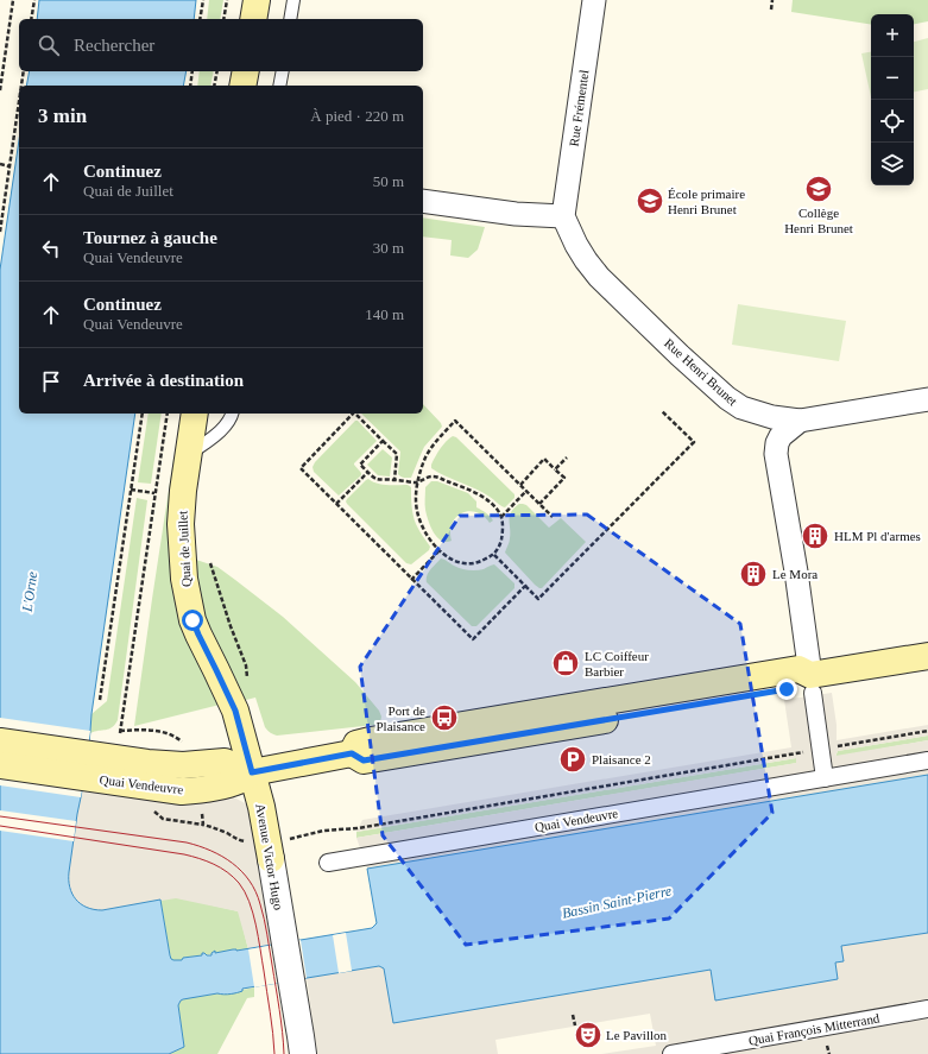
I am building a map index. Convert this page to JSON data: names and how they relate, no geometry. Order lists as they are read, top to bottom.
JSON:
{
  "streets": {
    "main road": ["Quai de Juillet", "Quai Vendeuvre", "Avenue Victor Hugo"],
    "street": ["Rue Frémentel", "Rue Henri Brunet", "Quai François Mitterrand"]
  },
  "crossings": [
    ["Rue Frémentel", "Rue Henri Brunet"],
    ["Quai de Juillet", "Quai Vendeuvre"],
    ["Quai de Juillet", "Avenue Victor Hugo"],
    ["Quai Vendeuvre", "Avenue Victor Hugo"]
  ],
  "water": ["L'Orne", "Bassin Saint-Pierre"],
  "places": {
    "school or university": ["Collège Henri Brunet", "École primaire Henri Brunet"],
    "building": ["HLM Pl d'armes", "Le Mora"],
    "shop": ["LC Coiffeur Barbier"],
    "bus stop": ["Port de Plaisance"],
    "parking": ["Plaisance 2"],
    "theatre": ["Le Pavillon"]
  },
  "page": {
    "map_buttons": ["+", "−"],
    "search": "Rechercher",
    "heading": ["3 min", "À pied · 220 m"],
    "list": [
      ["Continuez", "Quai de Juillet", "50 m"],
      ["Tournez à gauche", "Quai Vendeuvre", "30 m"],
      ["Continuez", "Quai Vendeuvre", "140 m"],
      "Arrivée à destination"
    ]
  }
}
